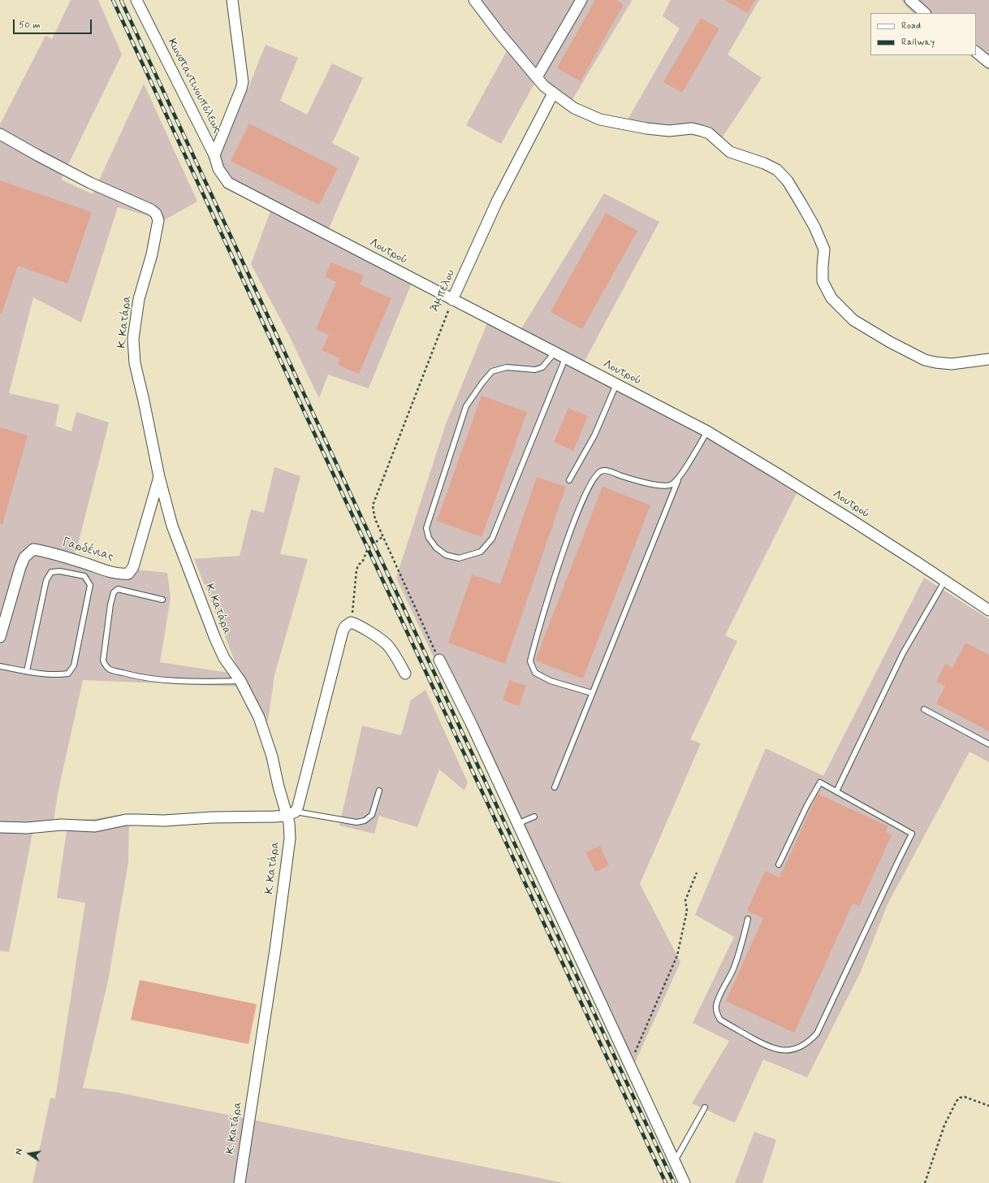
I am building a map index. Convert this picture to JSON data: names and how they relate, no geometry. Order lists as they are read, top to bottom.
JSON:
{
  "streets": {
    "street": [
      "Κωνσταντινουπόλεως",
      "Λουτρού",
      "Άμπελου",
      "Κ. Κατάρα",
      "Γαρδένιας"
    ]
  },
  "crossings": [
    ["Κωνσταντινουπόλεως", "Λουτρού"],
    ["Λουτρού", "Άμπελου"],
    ["Κ. Κατάρα", "Γαρδένιας"]
  ],
  "legend": ["Road", "Railway"],
  "scale_bar": "50 m",
  "north": "left"
}
